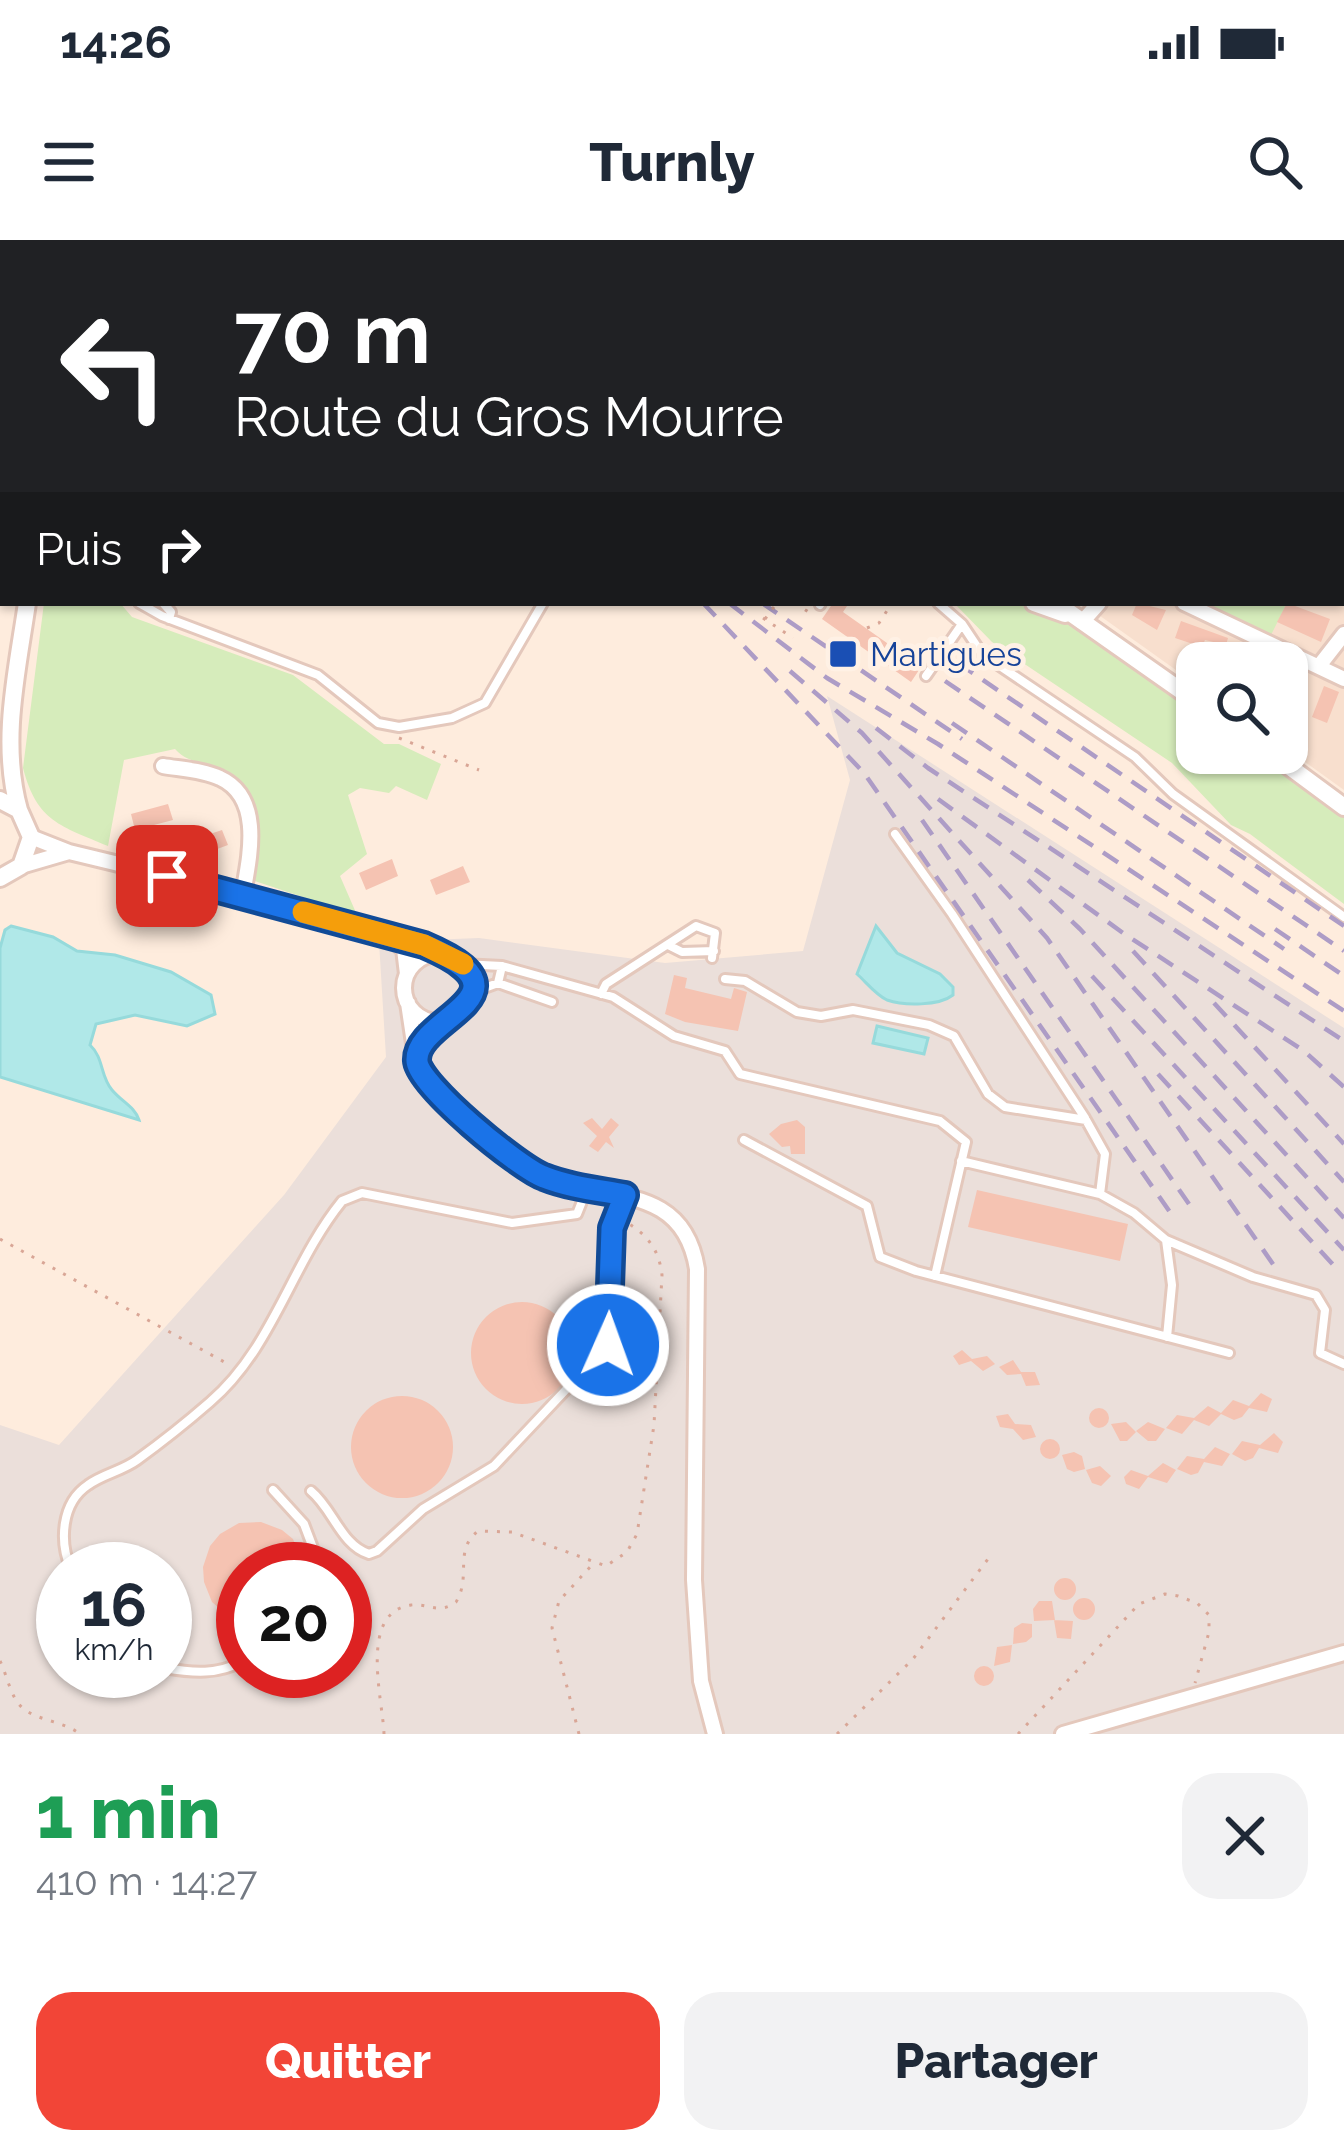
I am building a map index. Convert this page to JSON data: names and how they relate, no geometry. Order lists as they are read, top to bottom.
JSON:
{
  "places": {
    "transit": ["Martigues"]
  },
  "page": {
    "status": "14:26",
    "header": "Turnly",
    "turn": ["70 m", "Route du Gros Mourre"],
    "then": "Puis",
    "speed": "16 km/h",
    "limit": "20",
    "heading": ["1 min", "410 m · 14:27"],
    "buttons": ["Quitter", "Partager"]
  }
}
